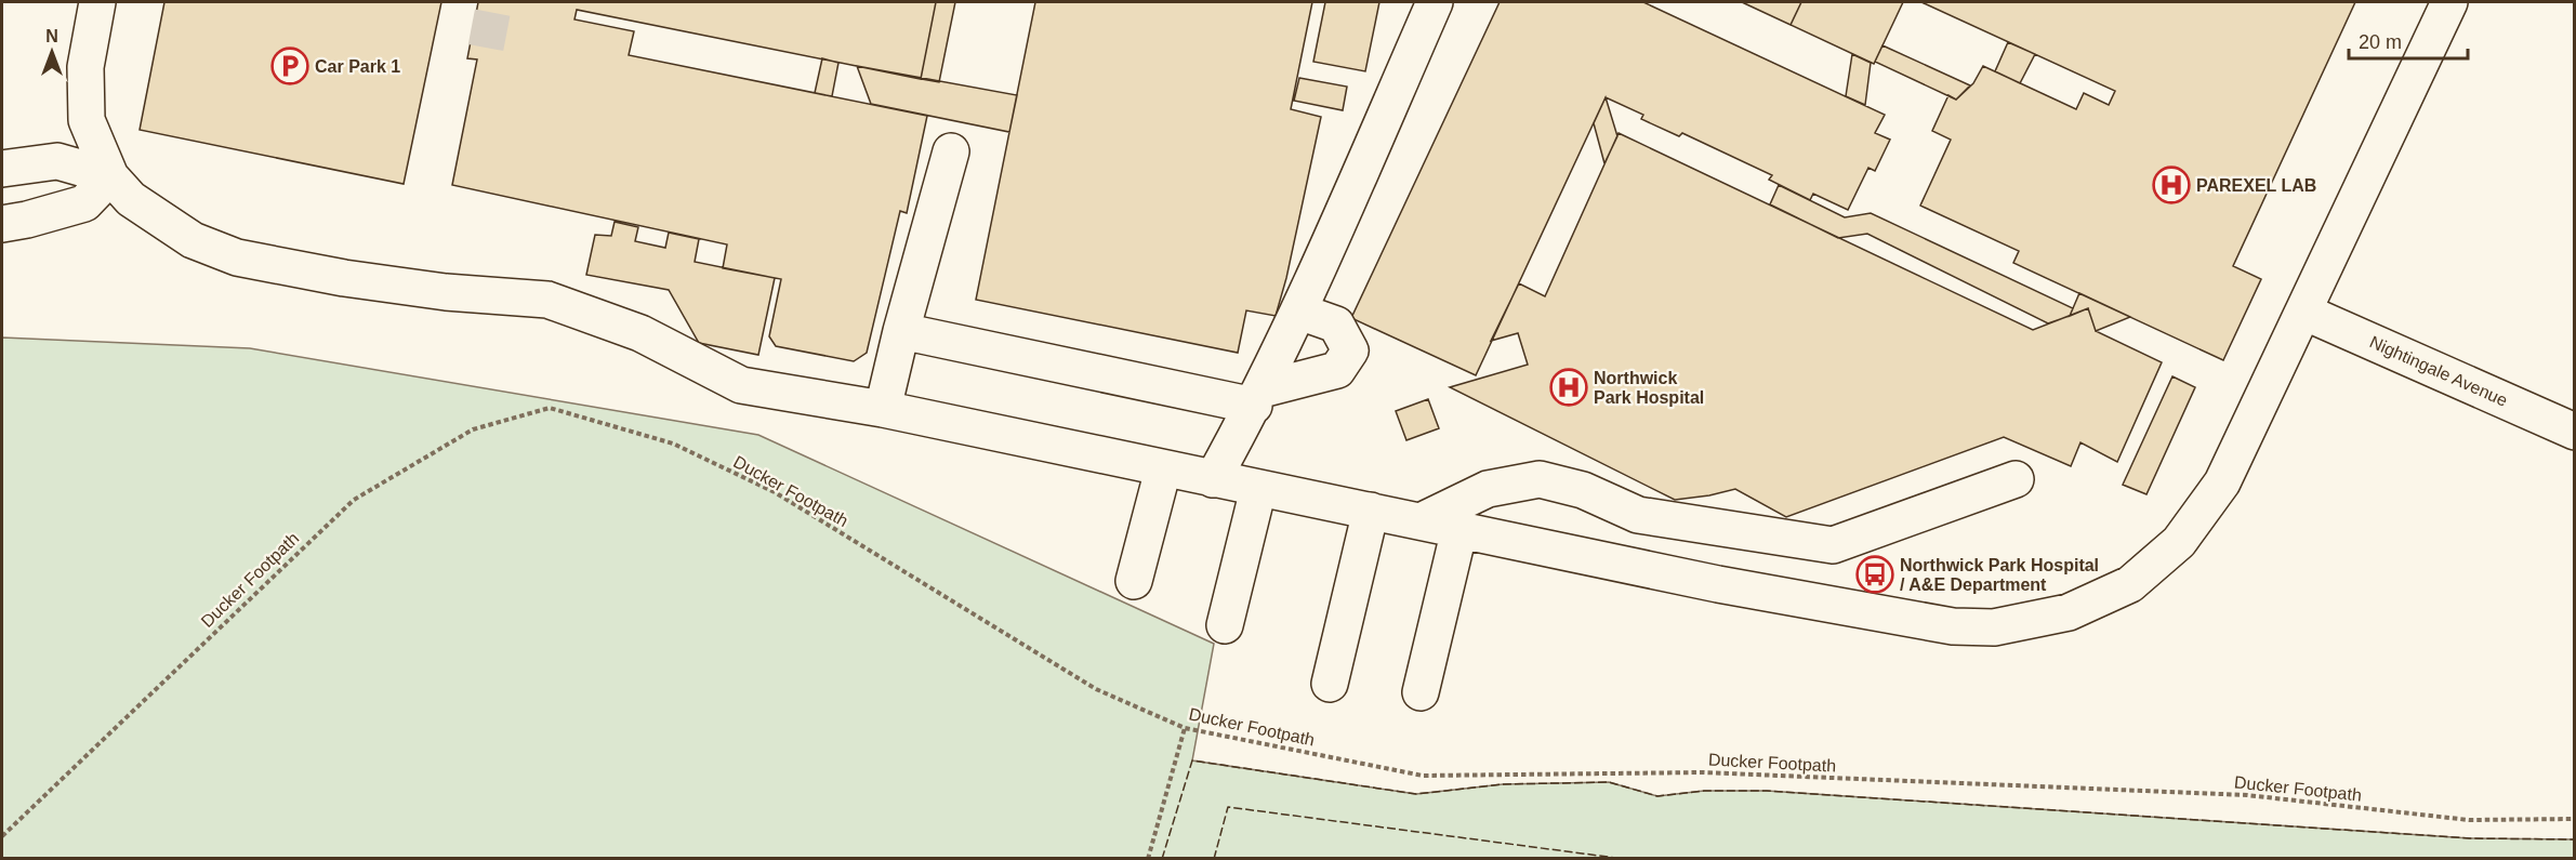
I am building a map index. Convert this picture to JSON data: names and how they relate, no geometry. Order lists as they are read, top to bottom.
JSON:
{
  "streets": {
    "street": ["Nightingale Avenue"],
    "path": ["Ducker Footpath"]
  },
  "places": {
    "parking": ["Car Park 1"],
    "hospital": ["PAREXEL LAB", "Northwick Park Hospital"],
    "bus stop": ["Northwick Park Hospital / A&E Department"]
  },
  "scale_bar": "20 m",
  "north": "top"
}
